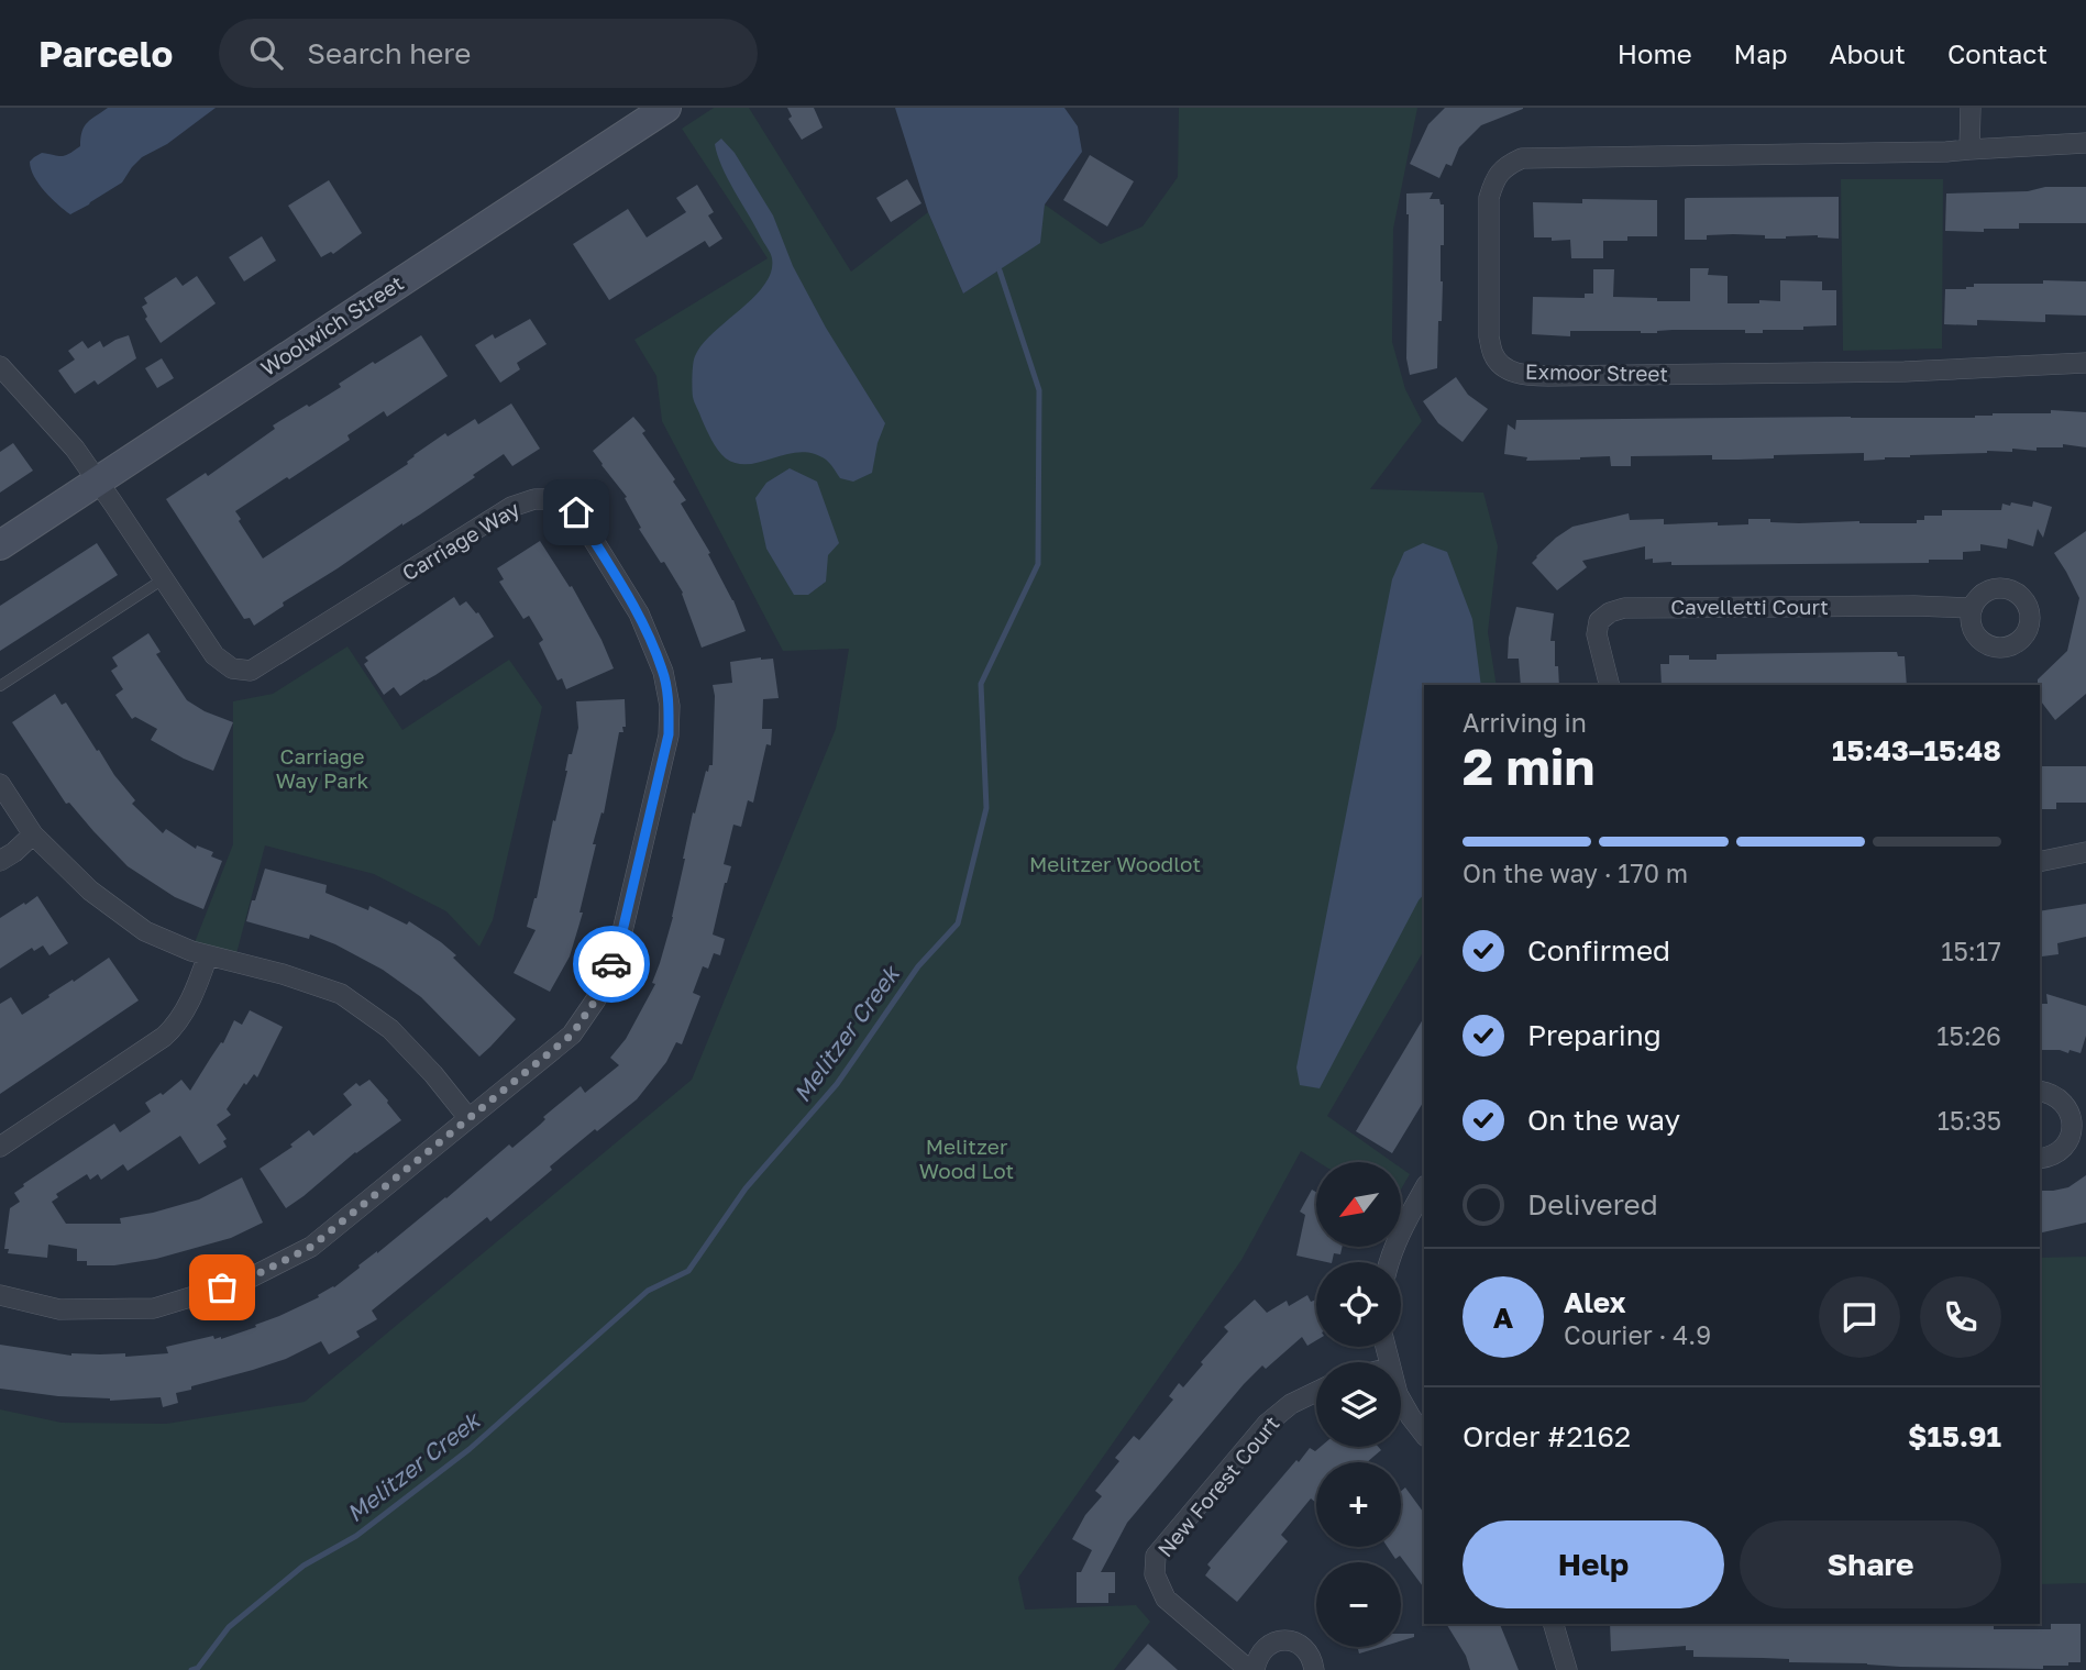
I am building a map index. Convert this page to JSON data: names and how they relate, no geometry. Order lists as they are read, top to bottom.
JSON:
{
  "streets": {
    "street": [
      "Woolwich Street",
      "Exmoor Street",
      "Carriage Way",
      "Cavelletti Court",
      "New Forest Court"
    ]
  },
  "crossings": [
    ["Woolwich Street", "Carriage Way"]
  ],
  "water": ["Melitzer Creek"],
  "parks": ["Carriage Way Park", "Melitzer Woodlot", "Melitzer Wood Lot"],
  "north": "bottom left",
  "page": {
    "header": "Parcelo",
    "search": "Search here",
    "nav": [
      "Home",
      "Map",
      "About",
      "Contact"
    ],
    "heading": ["2 min", "Arriving in", "15:43–15:48"],
    "panel": [
      "Alex",
      "Courier · 4.9",
      "Order #2162",
      "$15.91"
    ],
    "bar": "On the way · 170 m",
    "list": [
      ["Confirmed", "15:17"],
      ["Preparing", "15:26"],
      ["On the way", "15:35"],
      "Delivered"
    ],
    "map_buttons": ["+", "−"],
    "round": "A",
    "buttons": ["Help", "Share"]
  }
}
